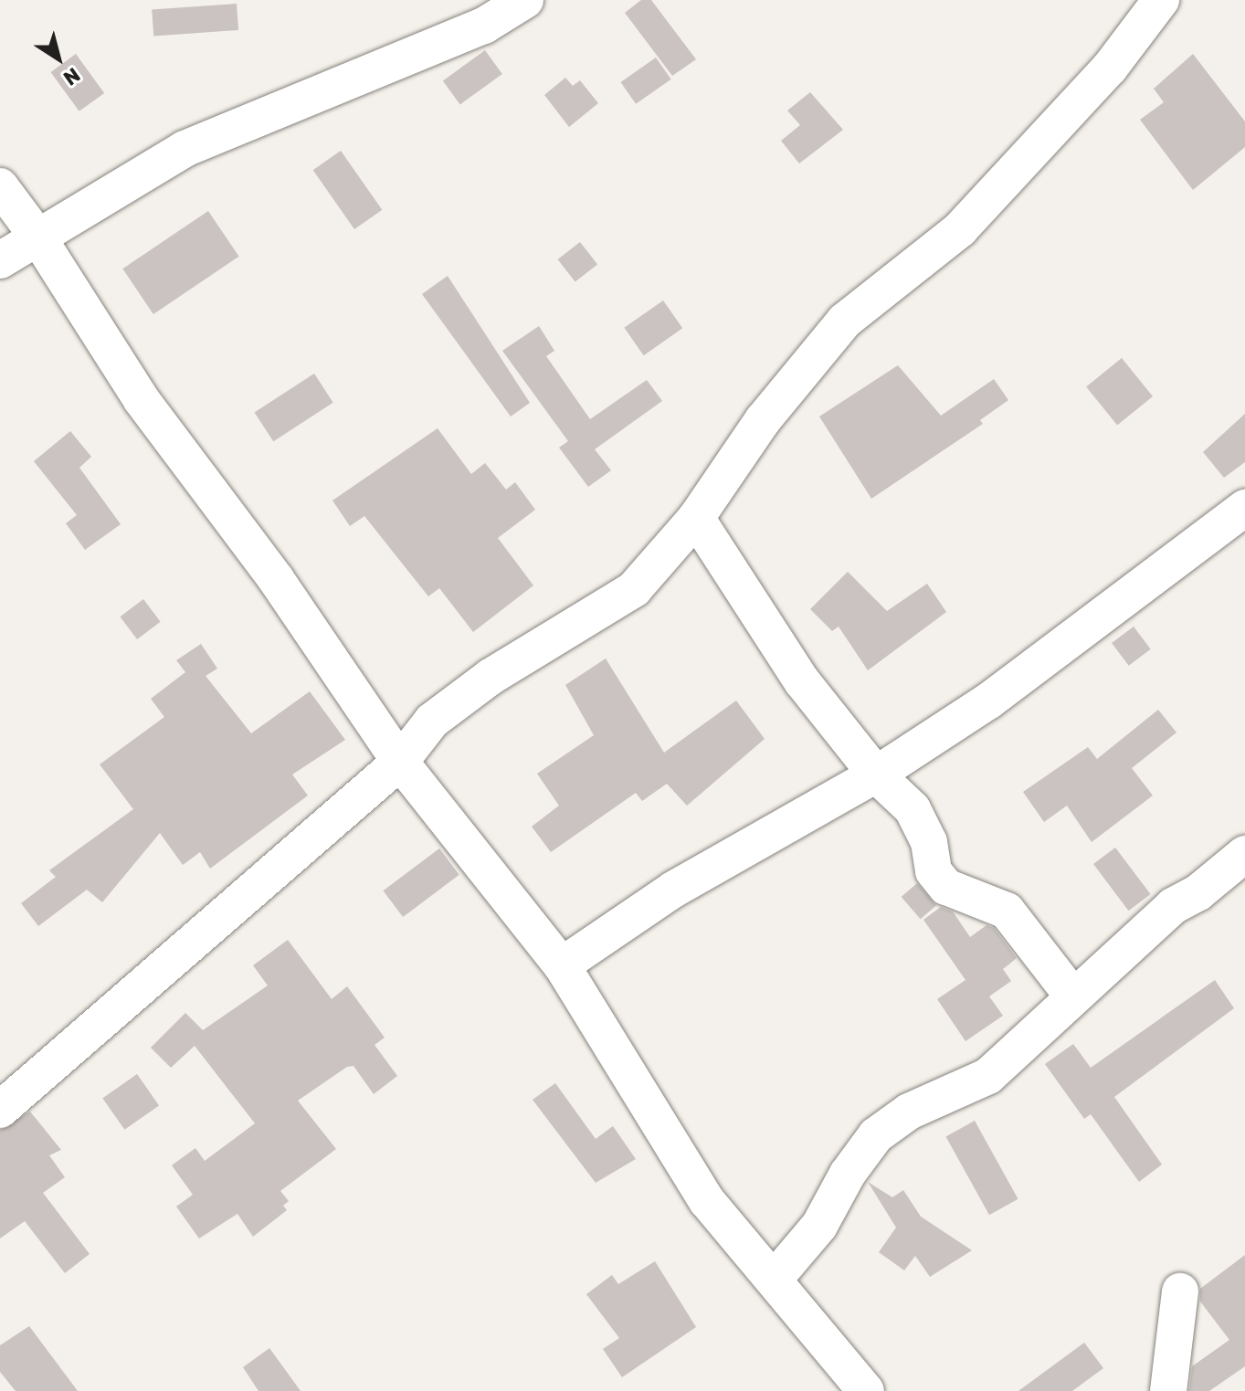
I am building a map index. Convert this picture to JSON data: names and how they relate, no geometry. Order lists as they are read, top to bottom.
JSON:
{
  "north": "bottom right"
}
